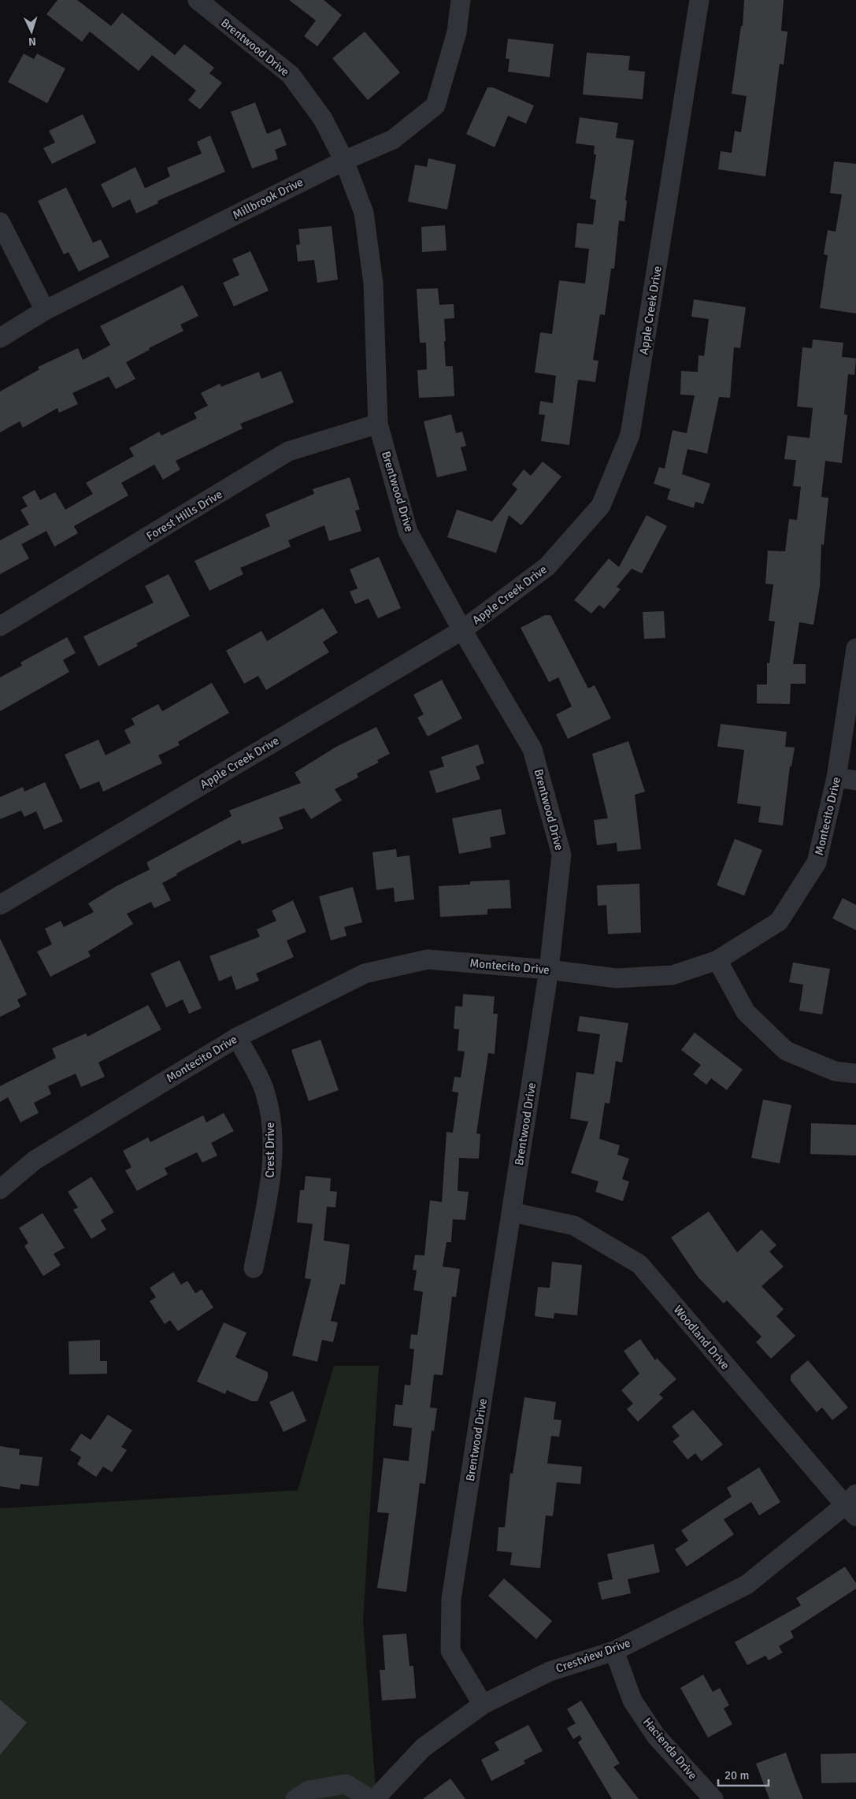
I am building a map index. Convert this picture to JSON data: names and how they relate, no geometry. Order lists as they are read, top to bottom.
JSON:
{
  "streets": {
    "street": [
      "Brentwood Drive",
      "Millbrook Drive",
      "Apple Creek Drive",
      "Forest Hills Drive",
      "Montecito Drive",
      "Crest Drive",
      "Woodland Drive",
      "Crestview Drive",
      "Hacienda Drive"
    ]
  },
  "crossings": [
    ["Brentwood Drive", "Millbrook Drive"],
    ["Brentwood Drive", "Apple Creek Drive"],
    ["Brentwood Drive", "Forest Hills Drive"],
    ["Brentwood Drive", "Montecito Drive"],
    ["Brentwood Drive", "Woodland Drive"],
    ["Brentwood Drive", "Crestview Drive"],
    ["Montecito Drive", "Crest Drive"],
    ["Woodland Drive", "Crestview Drive"],
    ["Crestview Drive", "Hacienda Drive"]
  ],
  "scale_bar": "20 m",
  "north": "bottom"
}
